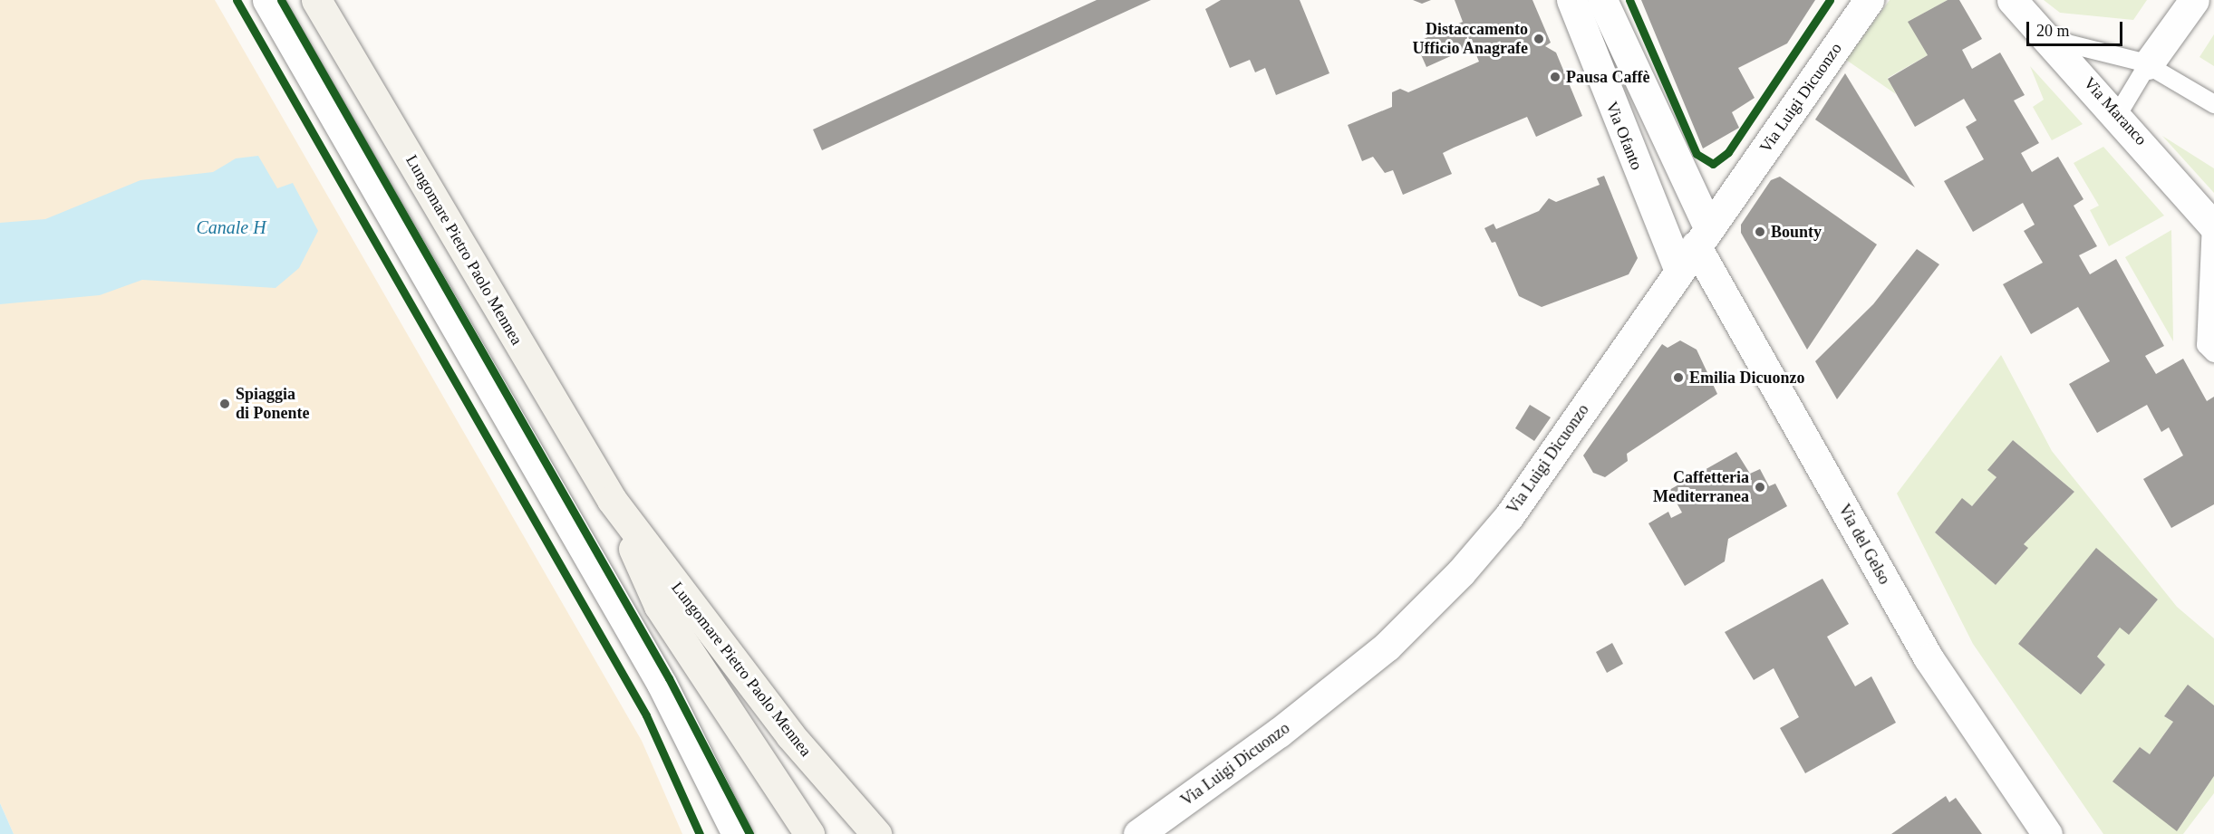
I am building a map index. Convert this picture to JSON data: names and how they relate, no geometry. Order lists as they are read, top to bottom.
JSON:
{
  "streets": {
    "main road": ["Lungomare Pietro Paolo Mennea"],
    "street": [
      "Via Luigi Dicuonzo",
      "Via Maranco",
      "Via Ofanto",
      "Via del Gelso"
    ]
  },
  "crossings": [
    ["Via Luigi Dicuonzo", "Via Ofanto"],
    ["Via Luigi Dicuonzo", "Via del Gelso"],
    ["Via Ofanto", "Via del Gelso"]
  ],
  "water": ["Canale H"],
  "places": [
    "Distaccamento Ufficio Anagrafe",
    "Pausa Caffè",
    "Bounty",
    "Emilia Dicuonzo",
    "Spiaggia di Ponente",
    "Caffetteria Mediterranea"
  ],
  "scale_bar": "20 m"
}
